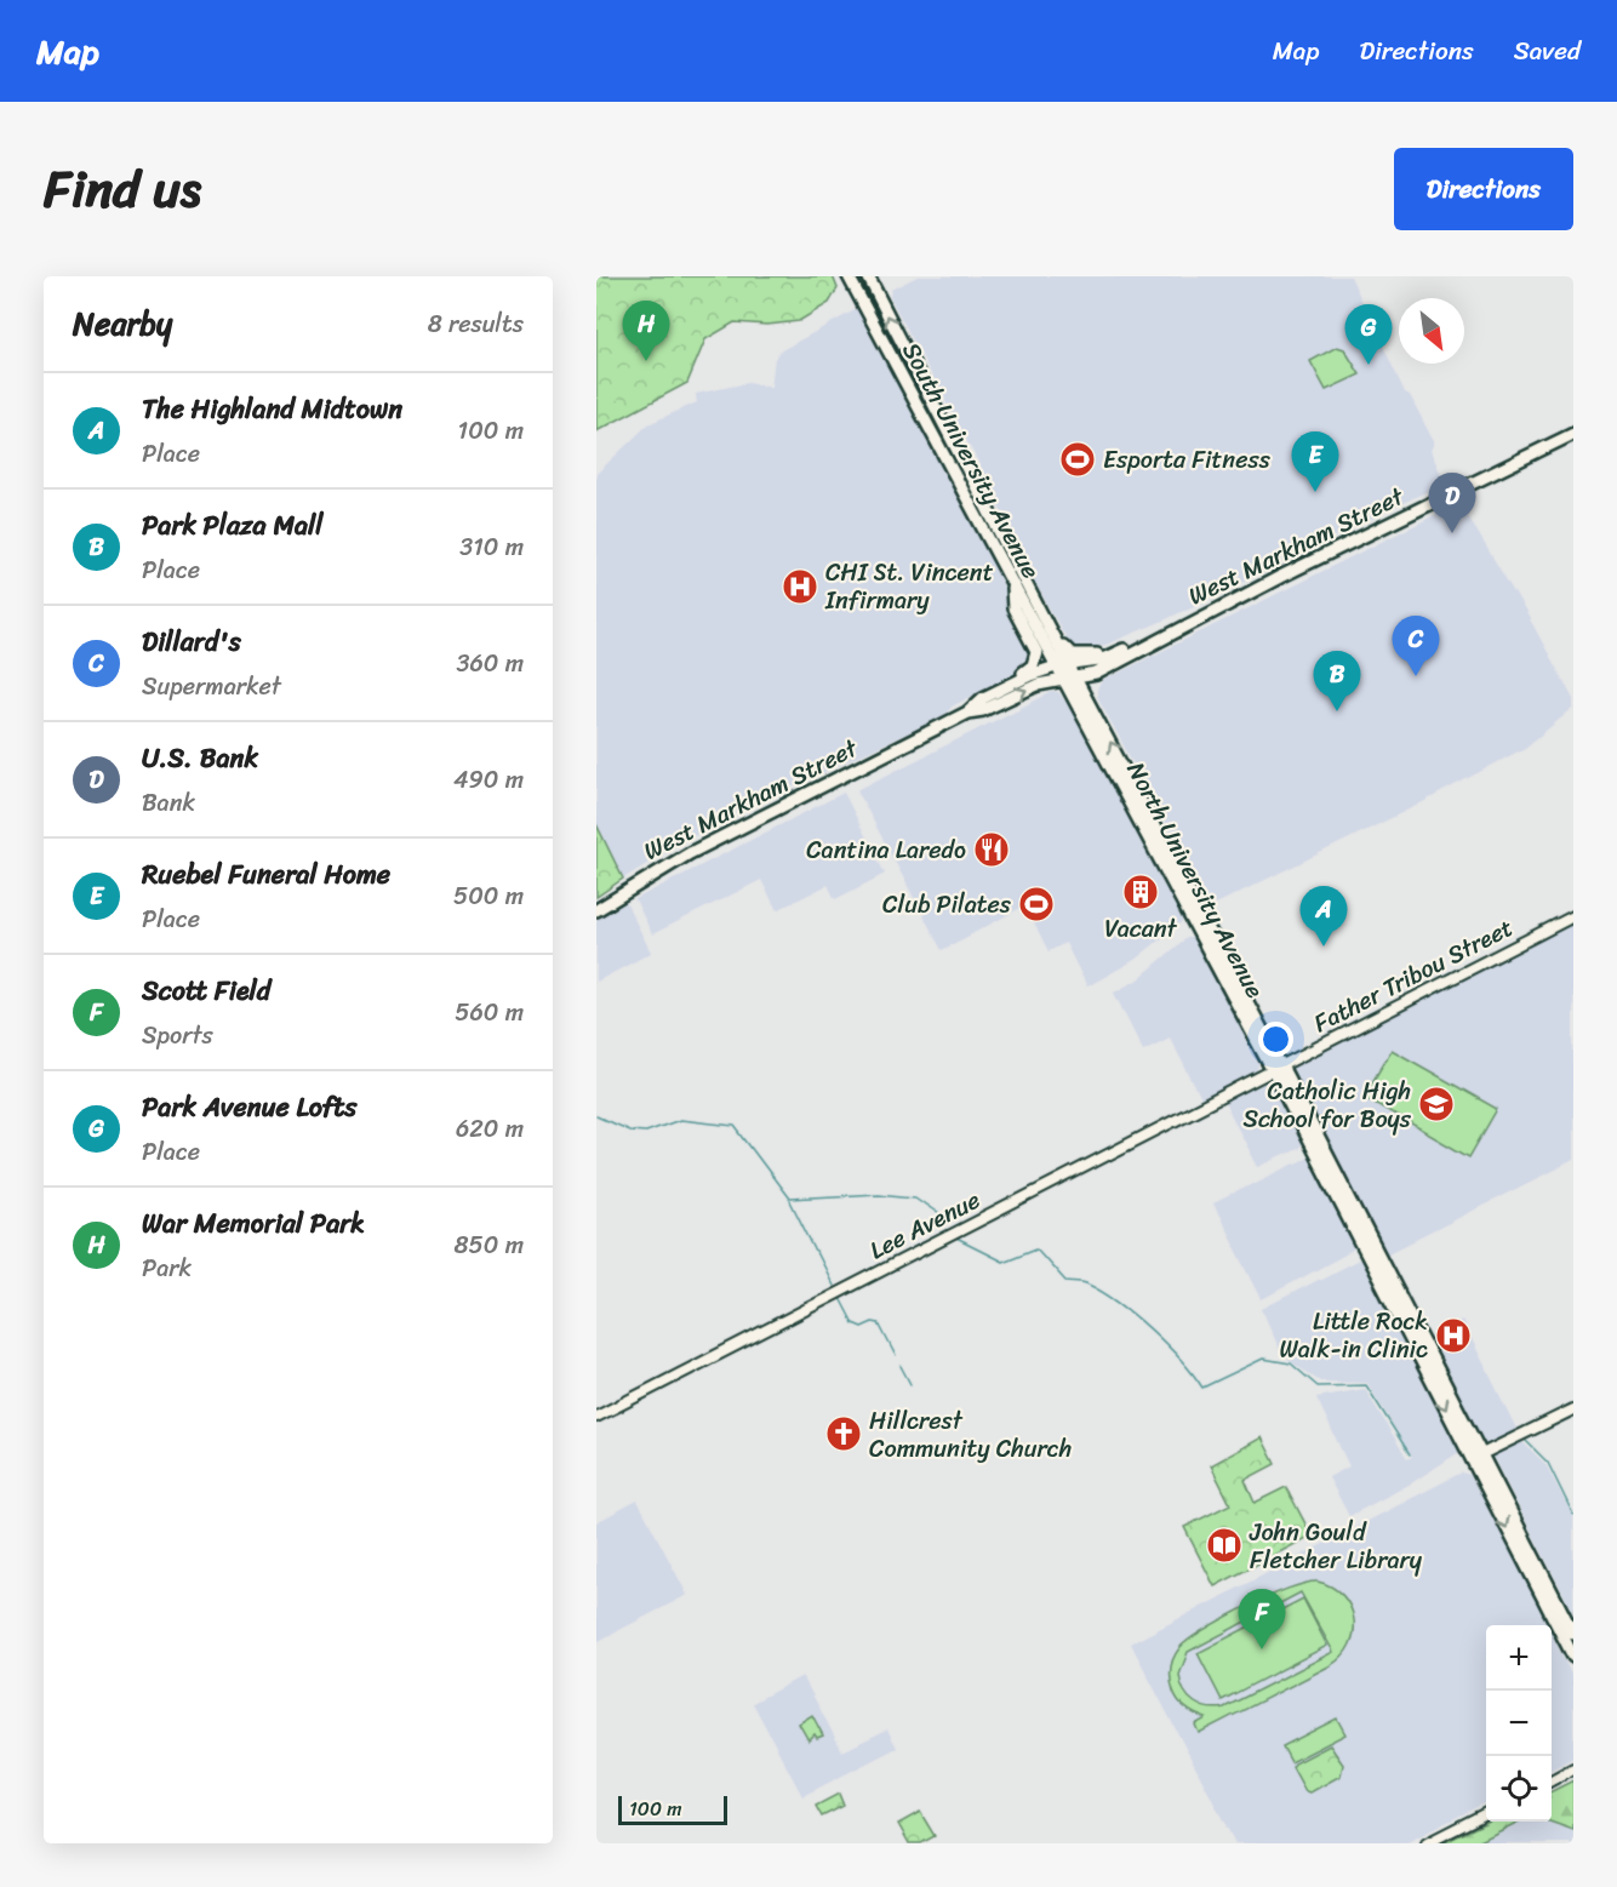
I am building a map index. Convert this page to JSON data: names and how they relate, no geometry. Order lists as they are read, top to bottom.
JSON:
{
  "streets": {
    "main road": ["South University Avenue", "West Markham Street", "North University Avenue"],
    "street": ["Father Tribou Street", "Lee Avenue"]
  },
  "crossings": [
    ["South University Avenue", "West Markham Street"],
    ["South University Avenue", "North University Avenue"],
    ["West Markham Street", "North University Avenue"],
    ["North University Avenue", "Father Tribou Street"],
    ["North University Avenue", "Lee Avenue"],
    ["Father Tribou Street", "Lee Avenue"]
  ],
  "places": {
    "sports": ["Esporta Fitness", "Club Pilates"],
    "hospital": ["CHI St. Vincent Infirmary", "Little Rock Walk-in Clinic"],
    "restaurant": ["Cantina Laredo"],
    "building": ["Vacant"],
    "school or university": ["Catholic High School for Boys"],
    "church": ["Hillcrest Community Church"],
    "library": ["John Gould Fletcher Library"]
  },
  "scale_bar": "100 m",
  "north": "bottom right",
  "page": {
    "header": "Map",
    "nav": ["Map", "Directions", "Saved"],
    "title": "Find us",
    "buttons": "Directions",
    "heading": ["Nearby", "8 results"],
    "pins": [
      "H",
      "G",
      "E",
      "D",
      "C",
      "B",
      "A",
      "F"
    ],
    "list": [
      {
        "mark": "A",
        "name": "The Highland Midtown",
        "note": "Place",
        "value": "100 m"
      },
      {
        "mark": "B",
        "name": "Park Plaza Mall",
        "note": "Place",
        "value": "310 m"
      },
      {
        "mark": "C",
        "name": "Dillard's",
        "note": "Supermarket",
        "value": "360 m"
      },
      {
        "mark": "D",
        "name": "U.S. Bank",
        "note": "Bank",
        "value": "490 m"
      },
      {
        "mark": "E",
        "name": "Ruebel Funeral Home",
        "note": "Place",
        "value": "500 m"
      },
      {
        "mark": "F",
        "name": "Scott Field",
        "note": "Sports",
        "value": "560 m"
      },
      {
        "mark": "G",
        "name": "Park Avenue Lofts",
        "note": "Place",
        "value": "620 m"
      },
      {
        "mark": "H",
        "name": "War Memorial Park",
        "note": "Park",
        "value": "850 m"
      }
    ],
    "map_buttons": ["+", "−"],
    "scale": "100 m"
  }
}
